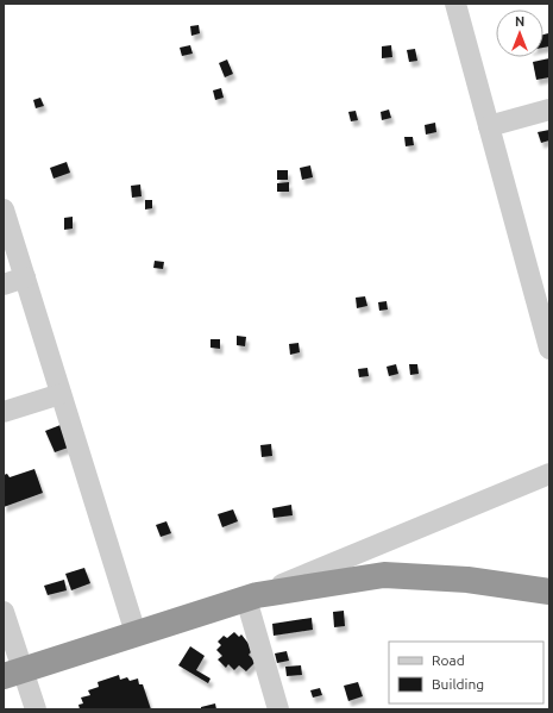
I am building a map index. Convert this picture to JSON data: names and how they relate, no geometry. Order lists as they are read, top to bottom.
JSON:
{
  "legend": ["Road", "Building"],
  "north": "top"
}
